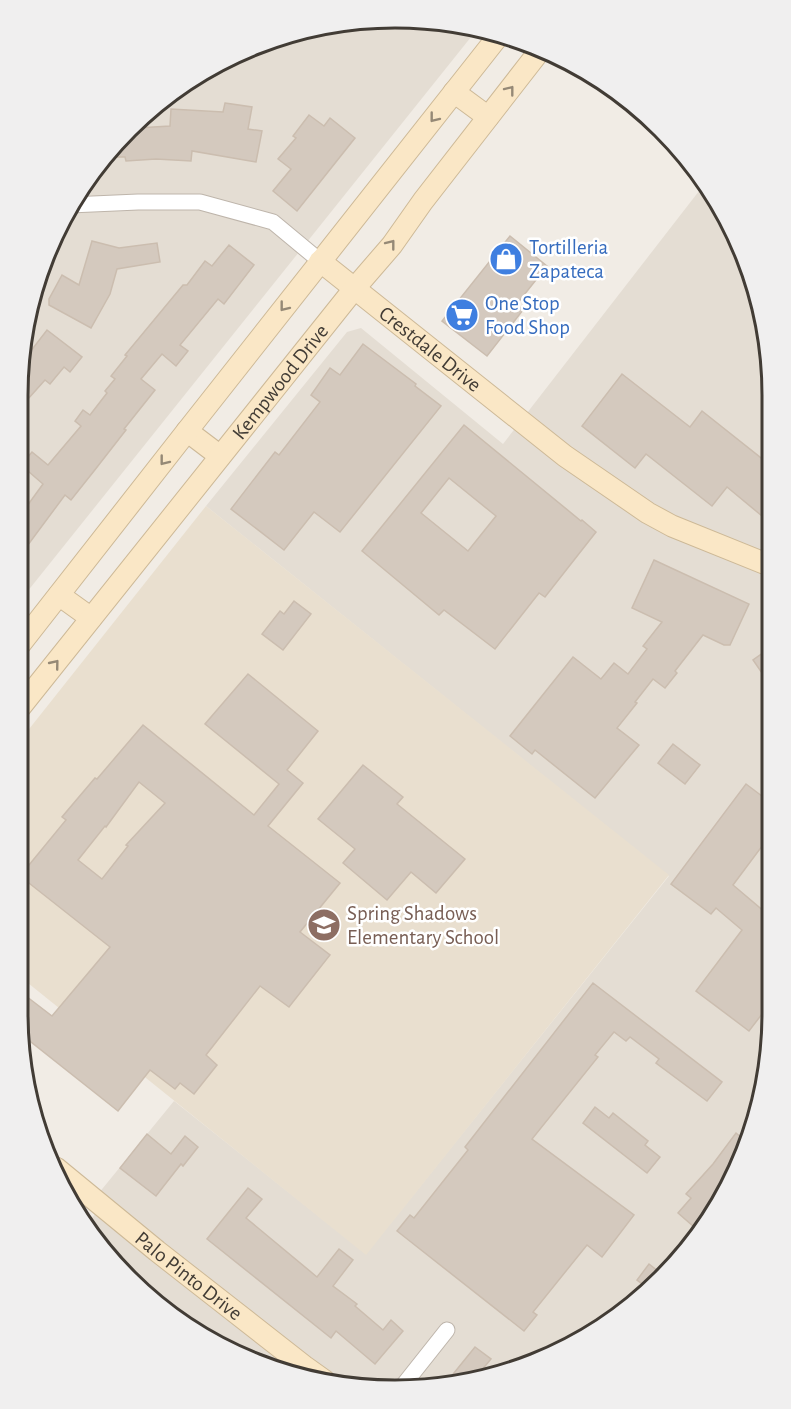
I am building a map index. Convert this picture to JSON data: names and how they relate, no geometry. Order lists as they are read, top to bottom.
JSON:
{
  "streets": {
    "main road": ["Crestdale Drive", "Kempwood Drive", "Palo Pinto Drive"]
  },
  "crossings": [
    ["Crestdale Drive", "Kempwood Drive"]
  ],
  "places": {
    "shop": ["Tortilleria Zapateca"],
    "supermarket": ["One Stop Food Shop"],
    "school or university": ["Spring Shadows Elementary School"]
  }
}
